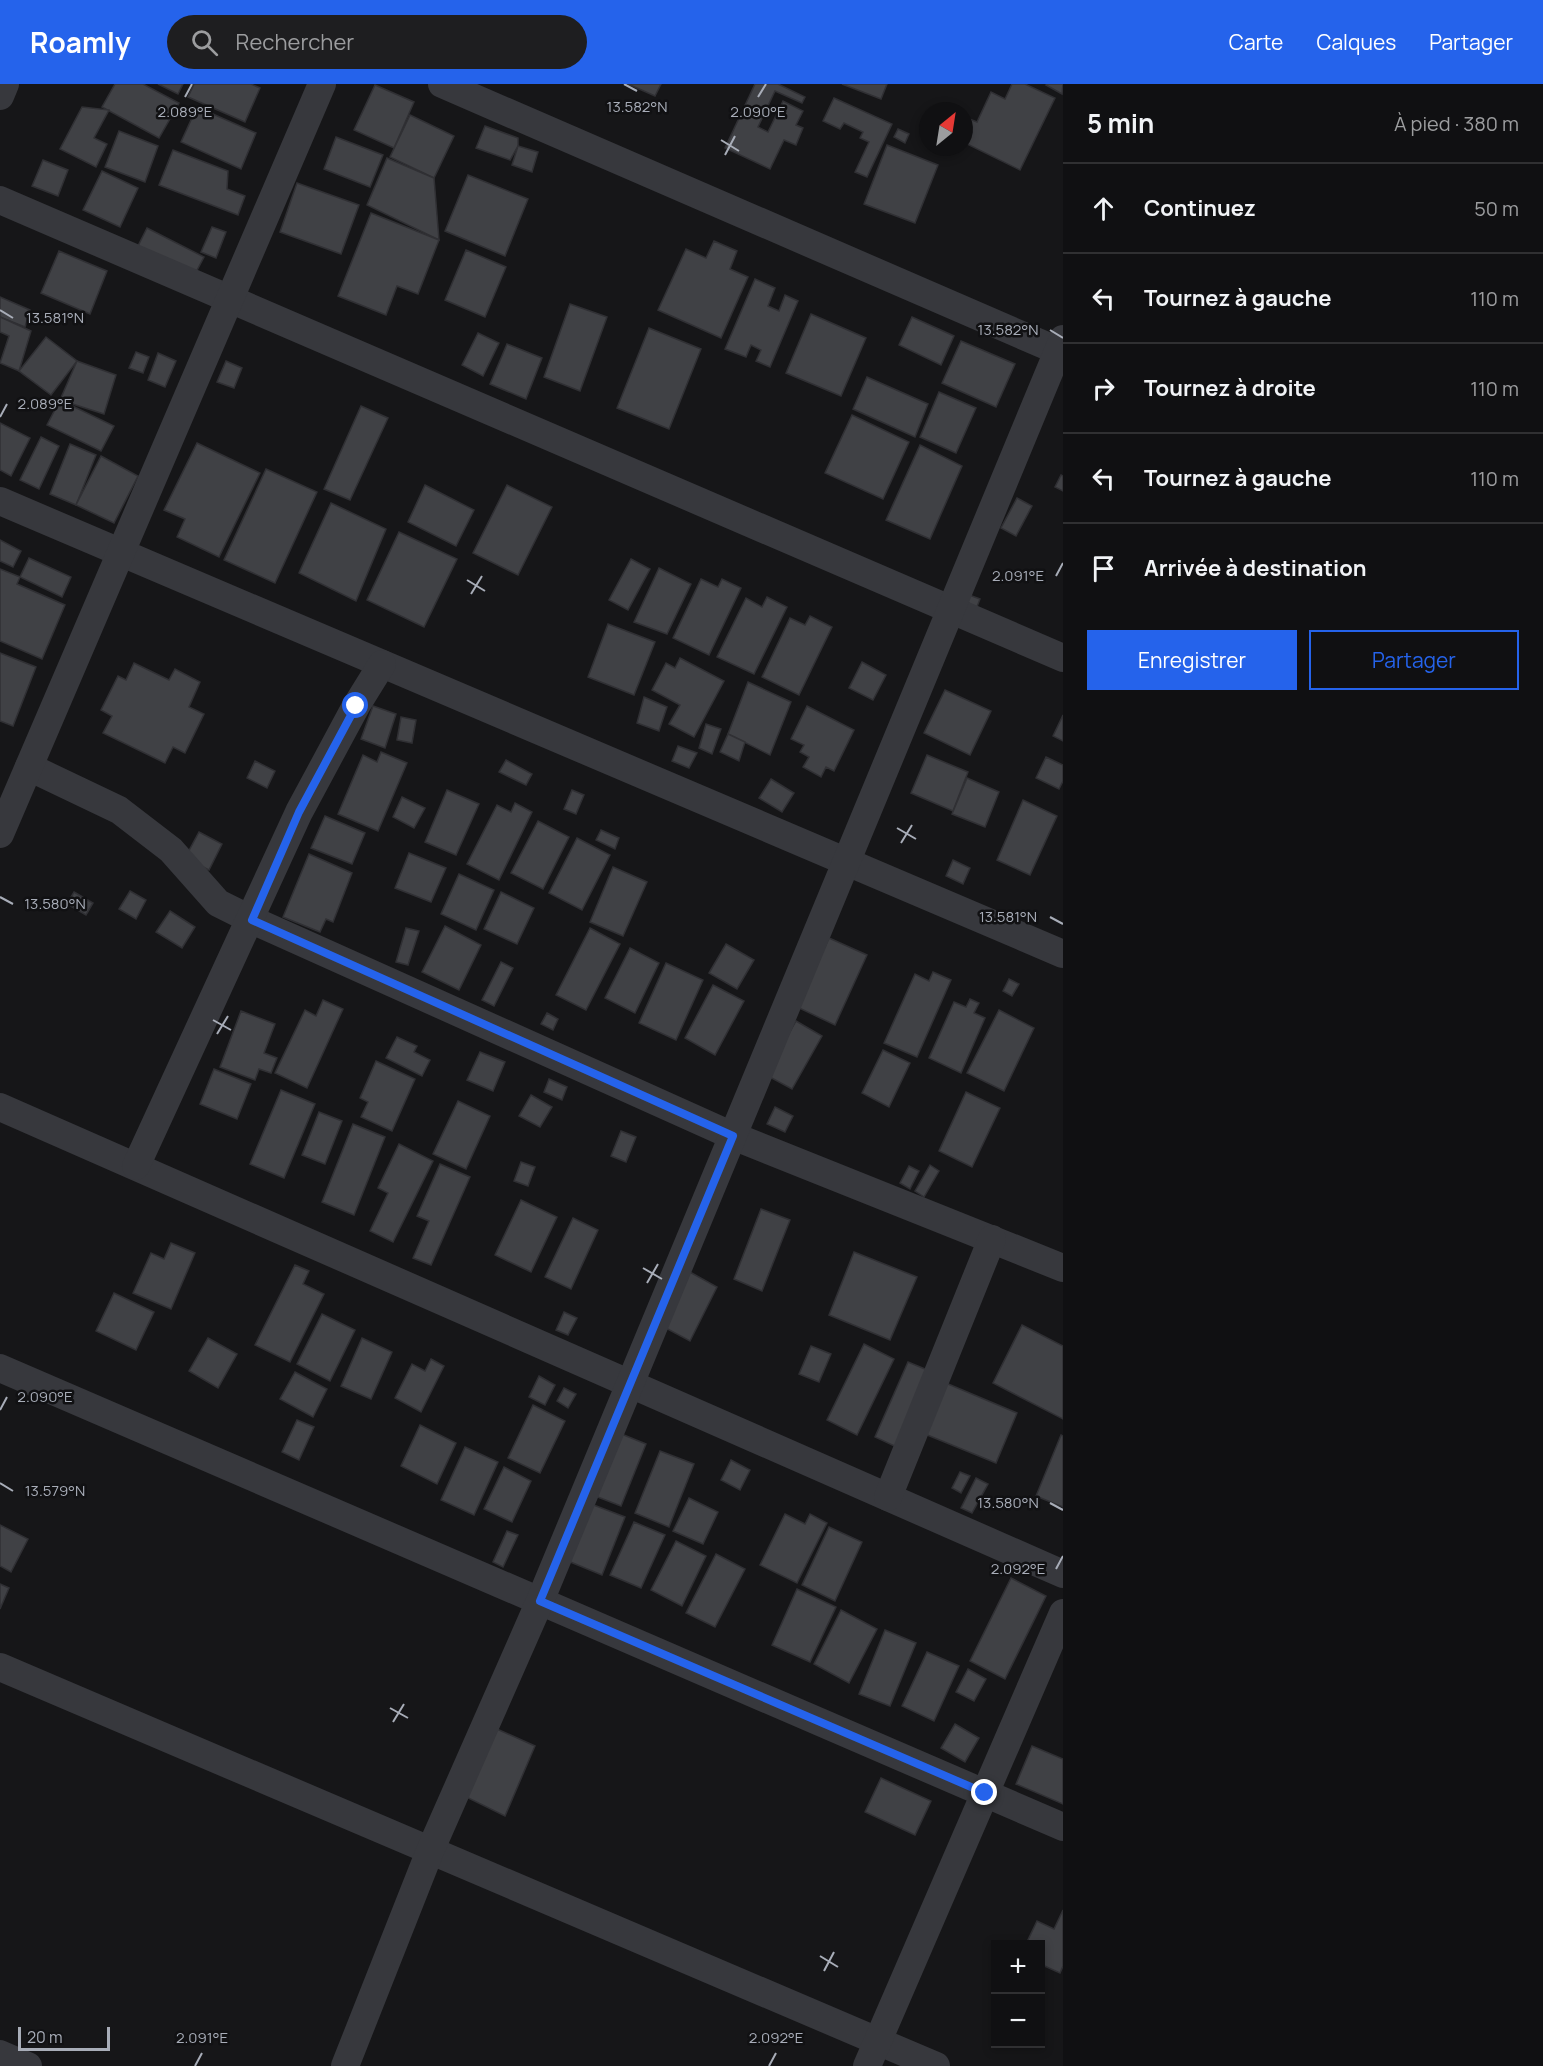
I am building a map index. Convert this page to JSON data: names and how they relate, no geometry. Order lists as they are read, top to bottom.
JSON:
{
  "scale_bar": "20 m",
  "north": "top right",
  "page": {
    "header": "Roamly",
    "search": "Rechercher",
    "nav": ["Carte", "Calques", "Partager"],
    "heading": ["5 min", "À pied · 380 m"],
    "list": [
      ["Continuez", "50 m"],
      ["Tournez à gauche", "110 m"],
      ["Tournez à droite", "110 m"],
      ["Tournez à gauche", "110 m"],
      "Arrivée à destination"
    ],
    "buttons": ["Enregistrer", "Partager"],
    "map_buttons": ["+", "−"],
    "scale": "20 m"
  },
  "coordinates": [
    "13.582°N",
    "2.090°E",
    "2.089°E",
    "13.581°N",
    "2.091°E",
    "13.580°N",
    "13.579°N",
    "2.092°E"
  ]
}
